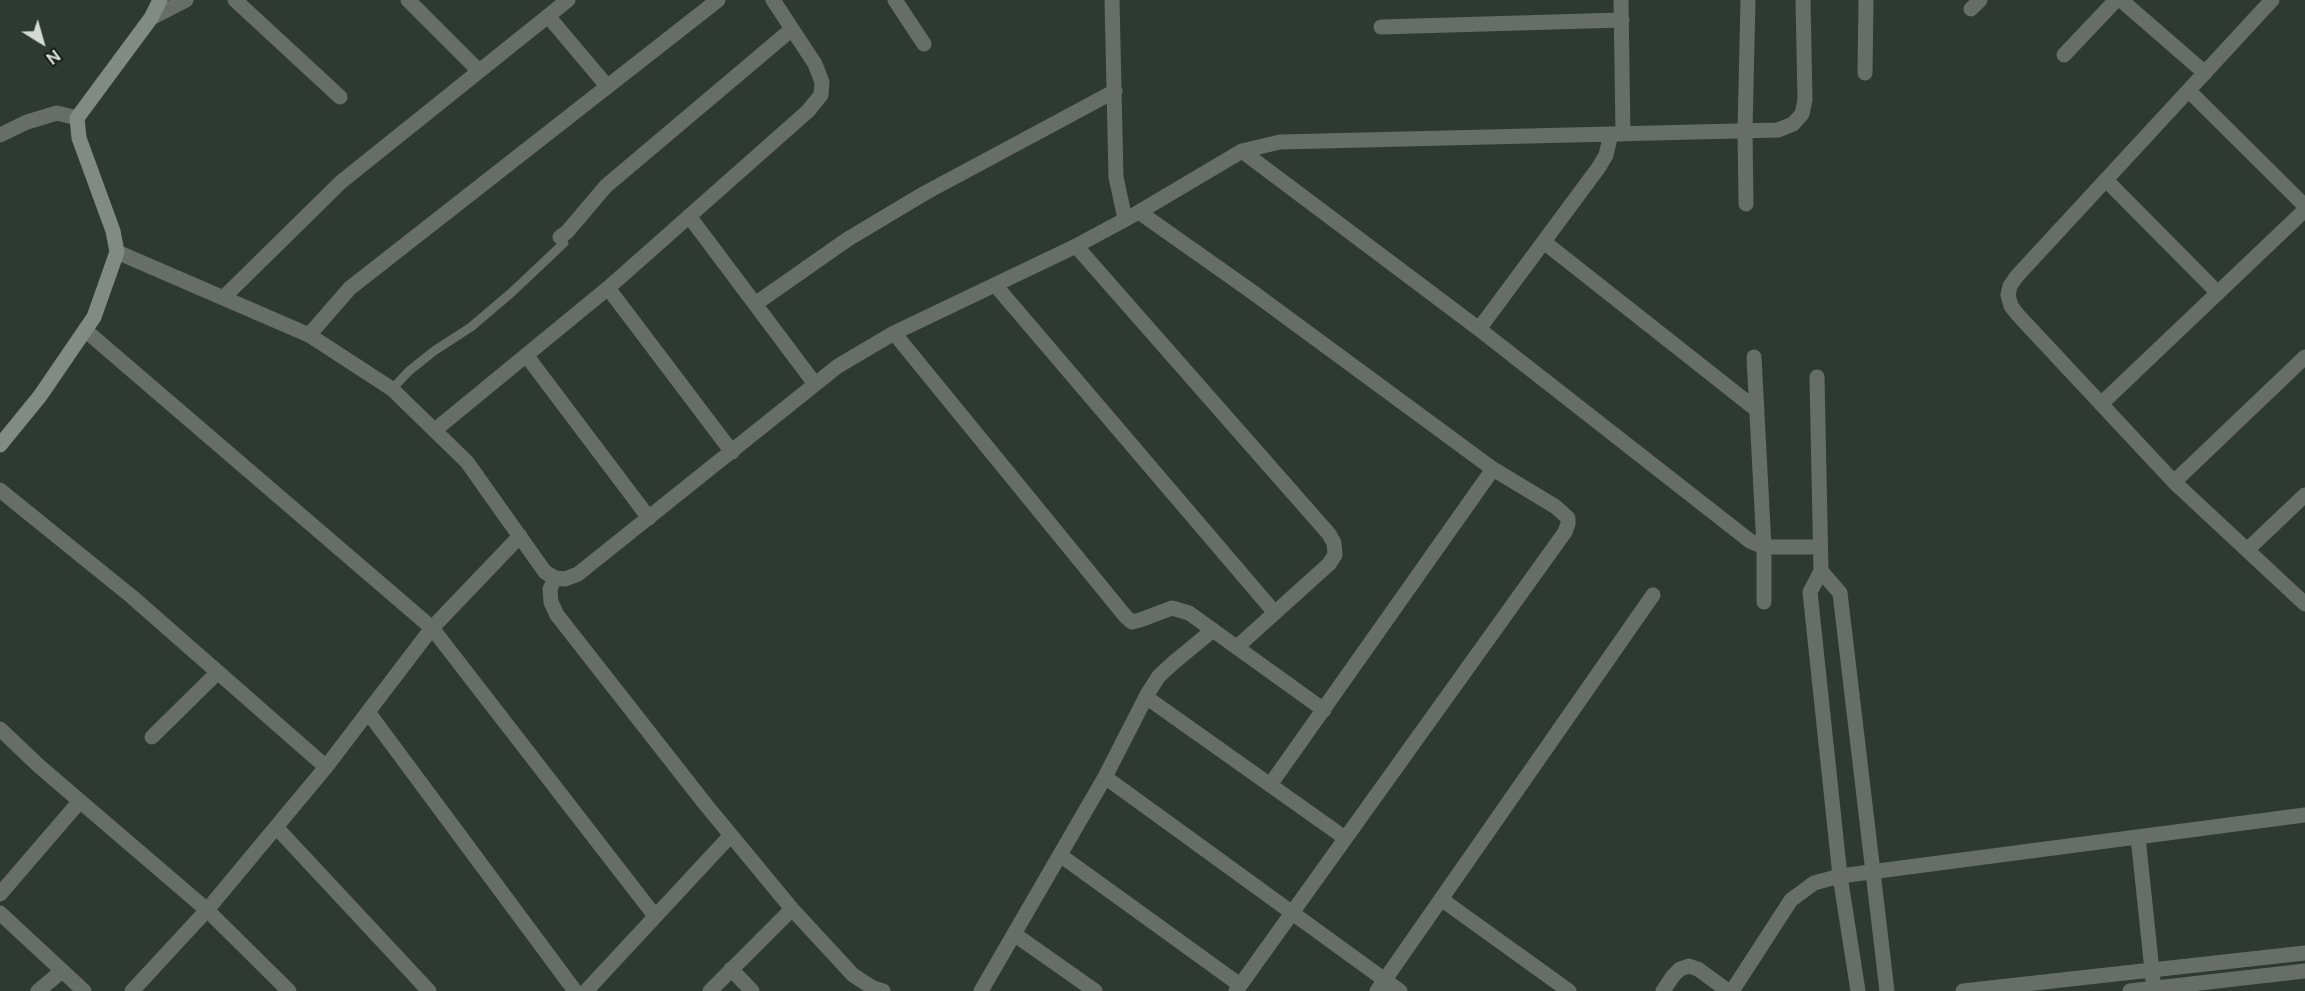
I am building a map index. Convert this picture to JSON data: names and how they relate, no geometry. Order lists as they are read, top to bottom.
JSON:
{
  "north": "bottom right"
}
